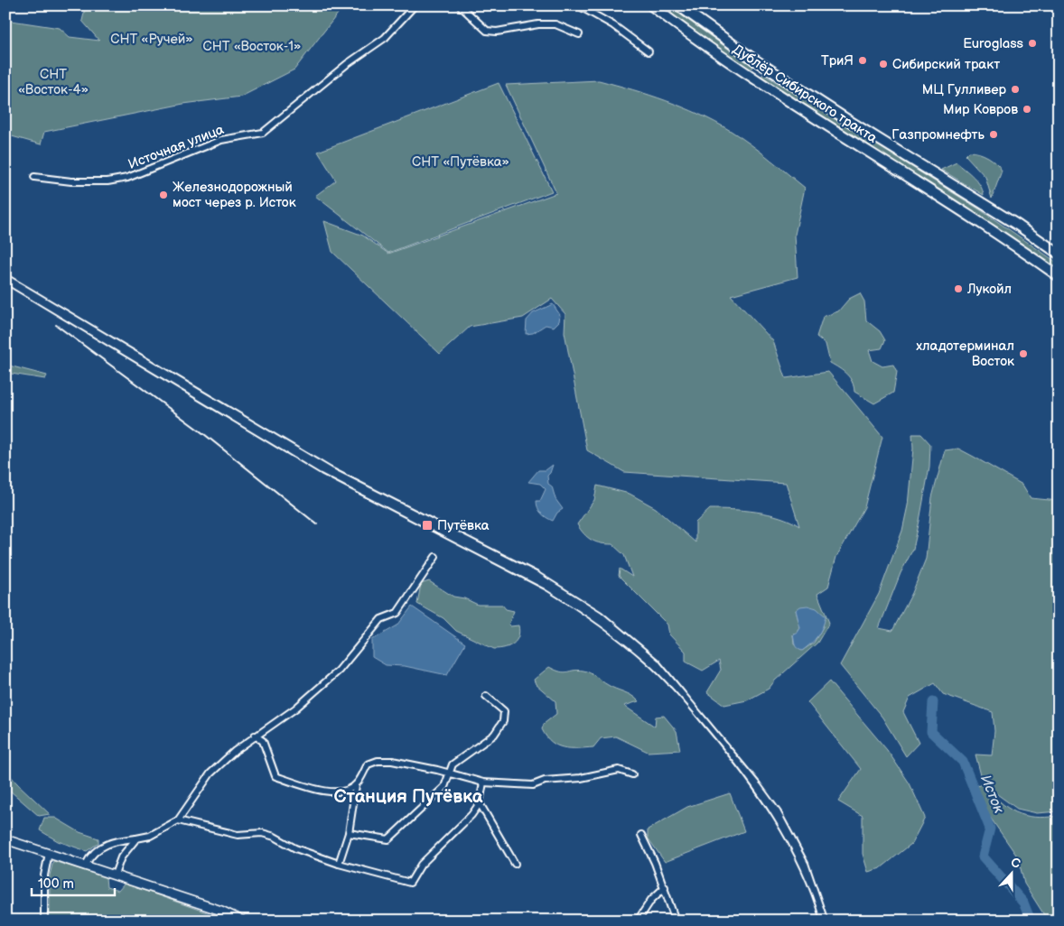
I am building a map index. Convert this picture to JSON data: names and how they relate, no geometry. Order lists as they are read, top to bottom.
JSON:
{
  "streets": {
    "main road": ["Дублёр Сибирского тракта"],
    "street": ["Источная улица"]
  },
  "districts": ["Станция Путёвка"],
  "water": ["Исток"],
  "parks": [
    "СНТ «Ручей»",
    "СНТ «Восток-1»",
    "СНТ «Восток-4»",
    "СНТ «Путёвка»"
  ],
  "places": {
    "other": [
      "Euroglass",
      "ТриЯ",
      "Сибирский тракт",
      "МЦ Гулливер",
      "Мир Ковров",
      "Газпромнефть",
      "Железнодорожный мост через р. Исток",
      "Лукойл",
      "хладотерминал Восток"
    ],
    "transit": ["Путёвка"]
  },
  "scale_bar": "100 m",
  "north": "top"
}
